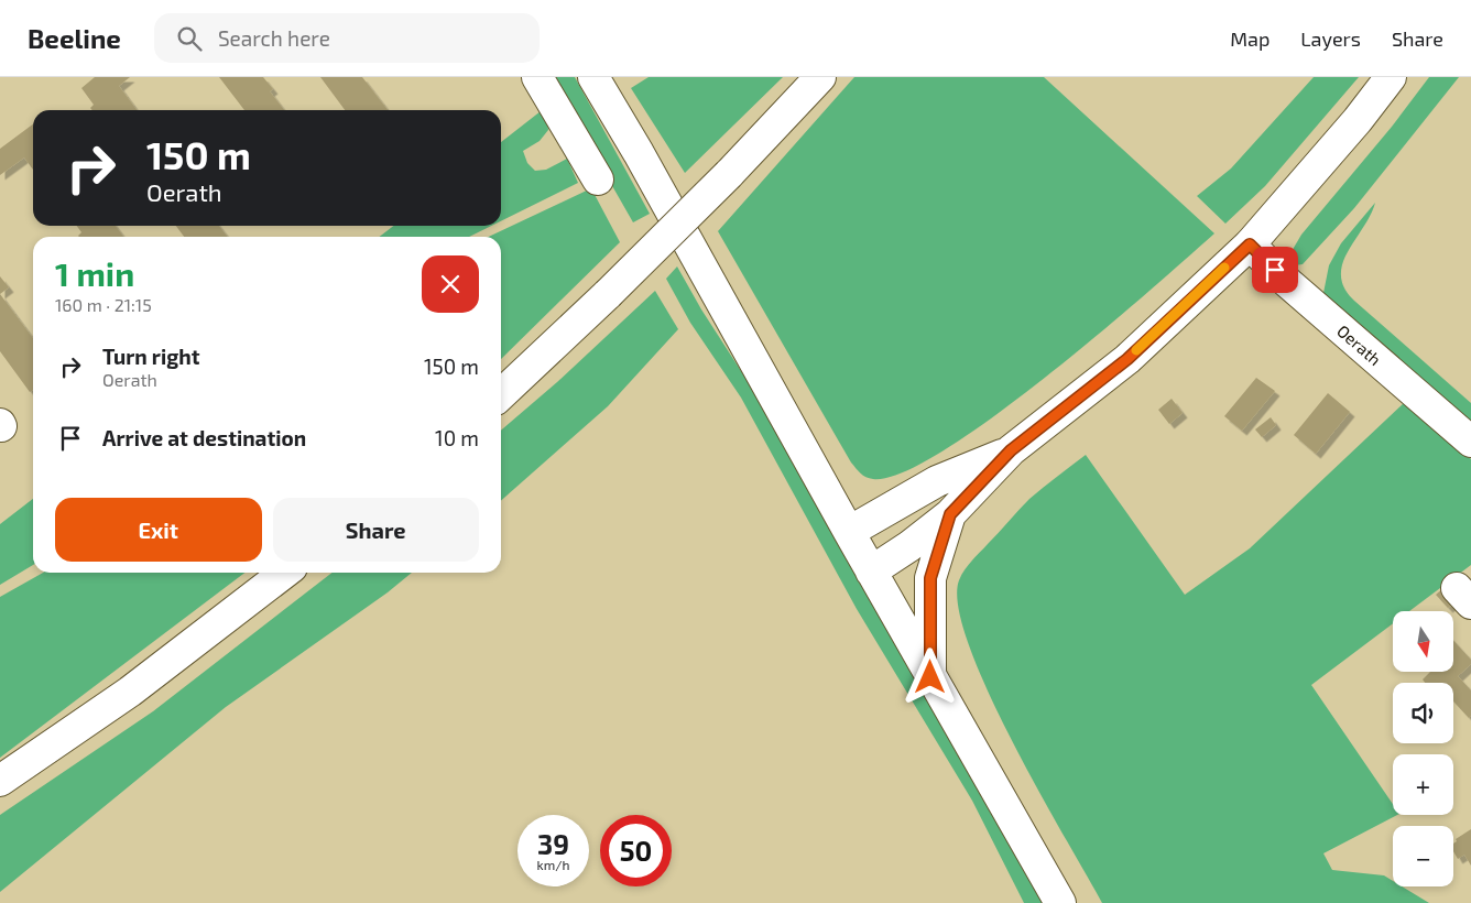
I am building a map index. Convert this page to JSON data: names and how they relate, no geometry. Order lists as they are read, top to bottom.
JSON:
{
  "streets": {
    "main road": ["Oerath"]
  },
  "north": "bottom",
  "page": {
    "header": "Beeline",
    "search": "Search here",
    "nav": ["Map", "Layers", "Share"],
    "turn": ["150 m", "Oerath"],
    "heading": ["1 min", "160 m · 21:15"],
    "list": [
      {
        "name": "Turn right",
        "note": "Oerath",
        "value": "150 m"
      },
      {
        "name": "Arrive at destination",
        "value": "10 m"
      }
    ],
    "buttons": ["Exit", "Share"],
    "map_buttons": ["+", "−"],
    "speed": "39 km/h",
    "limit": "50"
  }
}
